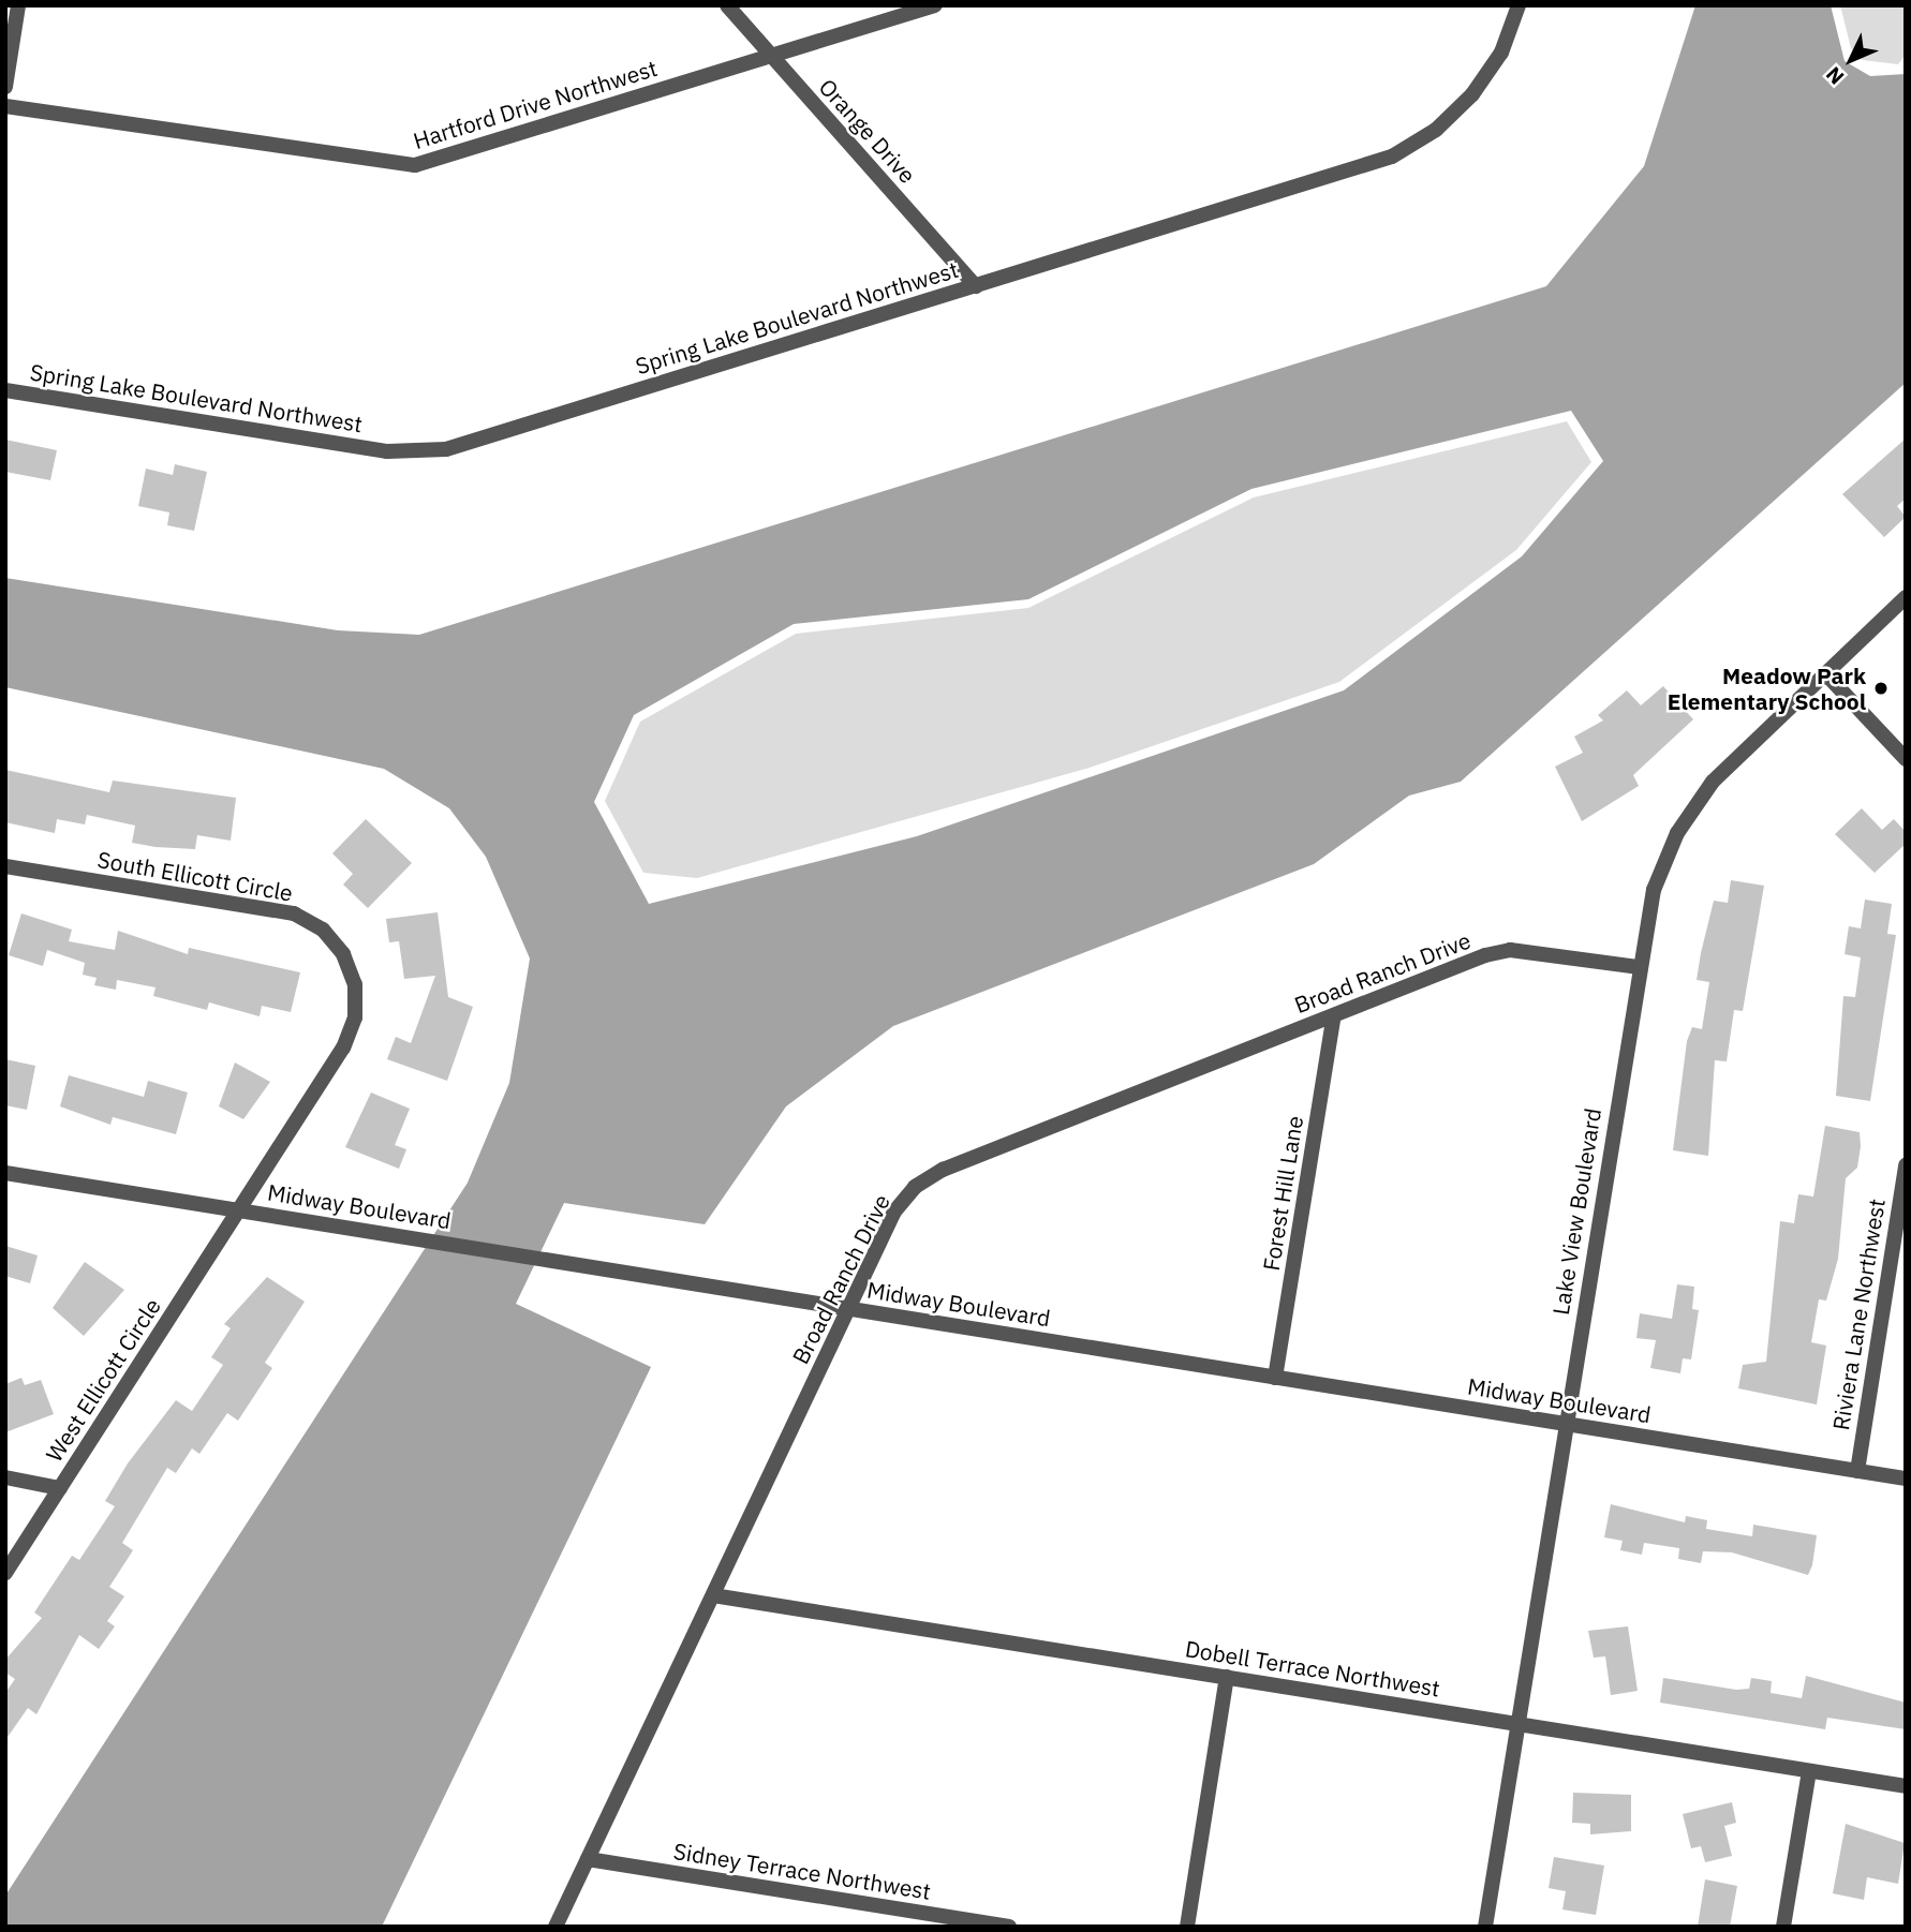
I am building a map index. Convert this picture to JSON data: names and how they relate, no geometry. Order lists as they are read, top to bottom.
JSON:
{
  "streets": {
    "street": [
      "Hartford Drive Northwest",
      "Orange Drive",
      "Spring Lake Boulevard Northwest",
      "South Ellicott Circle",
      "Broad Ranch Drive",
      "Forest Hill Lane",
      "Midway Boulevard",
      "Lake View Boulevard",
      "Riviera Lane Northwest",
      "West Ellicott Circle",
      "Dobell Terrace Northwest",
      "Sidney Terrace Northwest"
    ]
  },
  "crossings": [
    ["Hartford Drive Northwest", "Orange Drive"],
    ["Orange Drive", "Spring Lake Boulevard Northwest"],
    ["South Ellicott Circle", "Midway Boulevard"],
    ["South Ellicott Circle", "West Ellicott Circle"],
    ["Broad Ranch Drive", "Forest Hill Lane"],
    ["Broad Ranch Drive", "Midway Boulevard"],
    ["Broad Ranch Drive", "Lake View Boulevard"],
    ["Broad Ranch Drive", "Dobell Terrace Northwest"],
    ["Broad Ranch Drive", "Sidney Terrace Northwest"],
    ["Forest Hill Lane", "Midway Boulevard"],
    ["Midway Boulevard", "Lake View Boulevard"],
    ["Midway Boulevard", "Riviera Lane Northwest"],
    ["Midway Boulevard", "West Ellicott Circle"],
    ["Lake View Boulevard", "Dobell Terrace Northwest"]
  ],
  "places": ["Meadow Park Elementary School"],
  "north": "bottom left"
}
